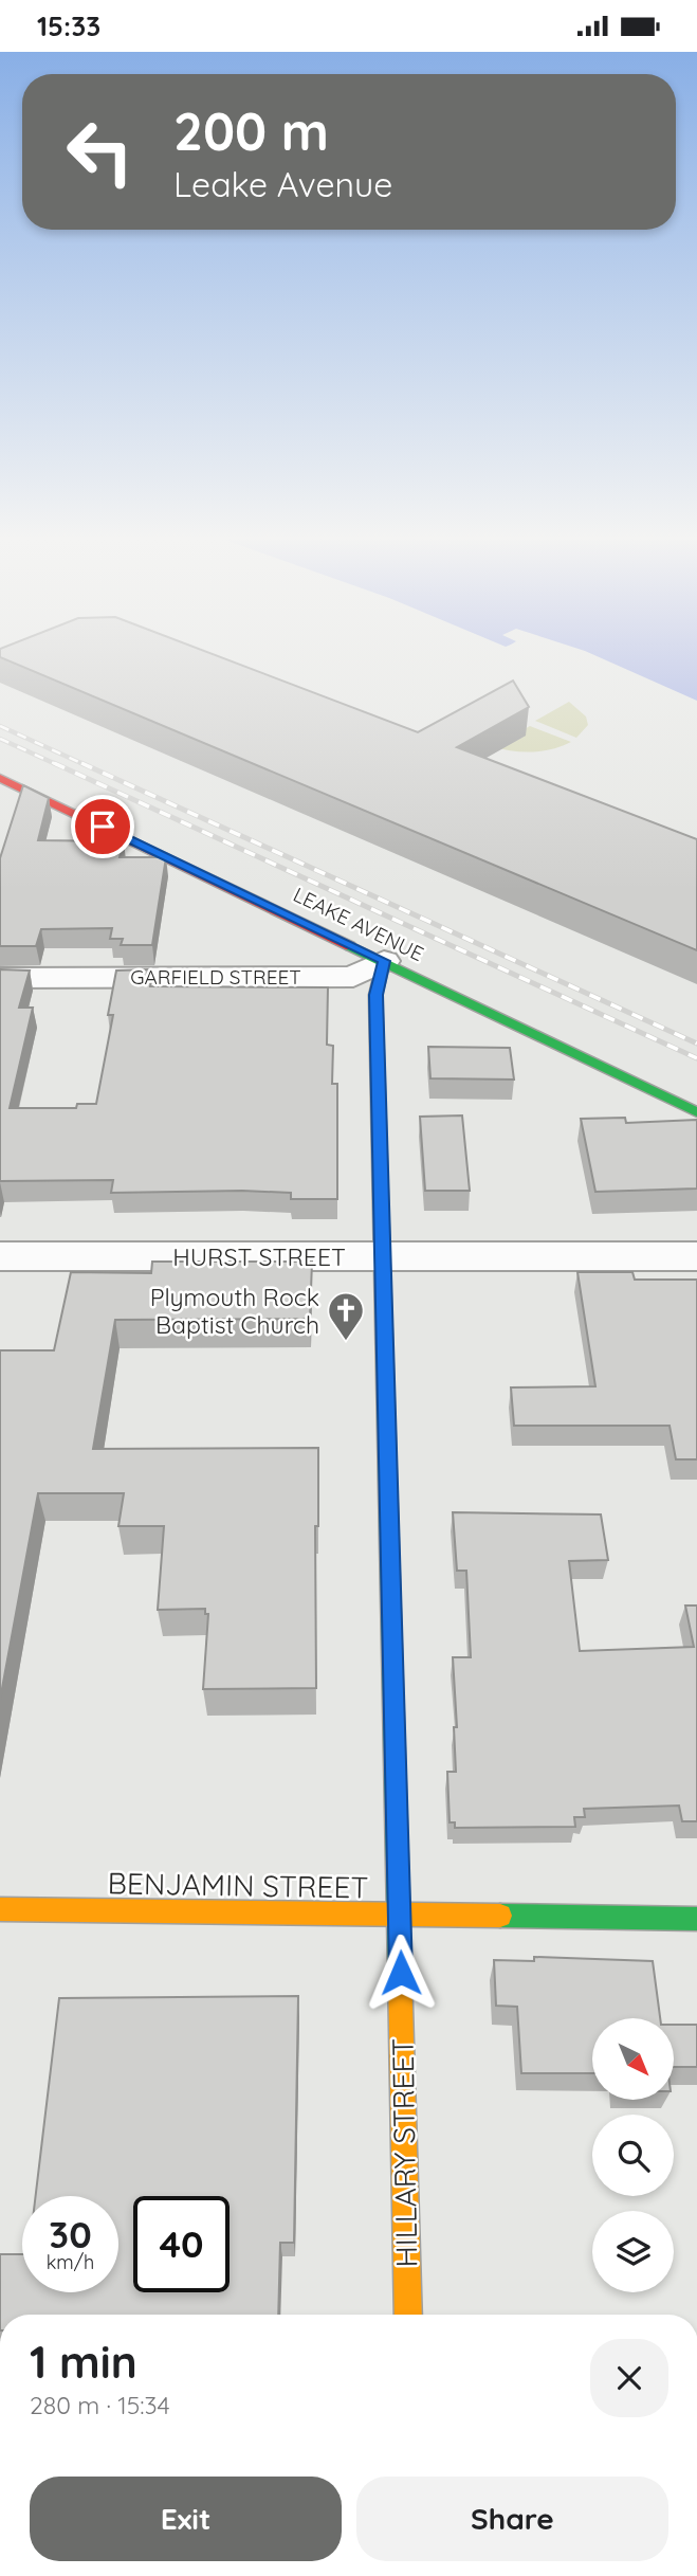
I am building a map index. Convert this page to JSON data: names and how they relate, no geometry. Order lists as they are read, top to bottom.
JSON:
{
  "streets": {
    "street": [
      "LEAKE AVENUE",
      "GARFIELD STREET",
      "HURST STREET",
      "BENJAMIN STREET",
      "HILLARY STREET"
    ]
  },
  "crossings": [
    ["LEAKE AVENUE", "GARFIELD STREET"],
    ["LEAKE AVENUE", "HILLARY STREET"],
    ["GARFIELD STREET", "HILLARY STREET"],
    ["HURST STREET", "HILLARY STREET"],
    ["BENJAMIN STREET", "HILLARY STREET"]
  ],
  "places": {
    "church": ["Plymouth Rock Baptist Church"]
  },
  "north": "bottom right",
  "page": {
    "status": "15:33",
    "turn": ["200 m", "Leake Avenue"],
    "speed": "30 km/h",
    "limit": "40",
    "heading": ["1 min", "280 m · 15:34"],
    "buttons": ["Exit", "Share"]
  }
}
